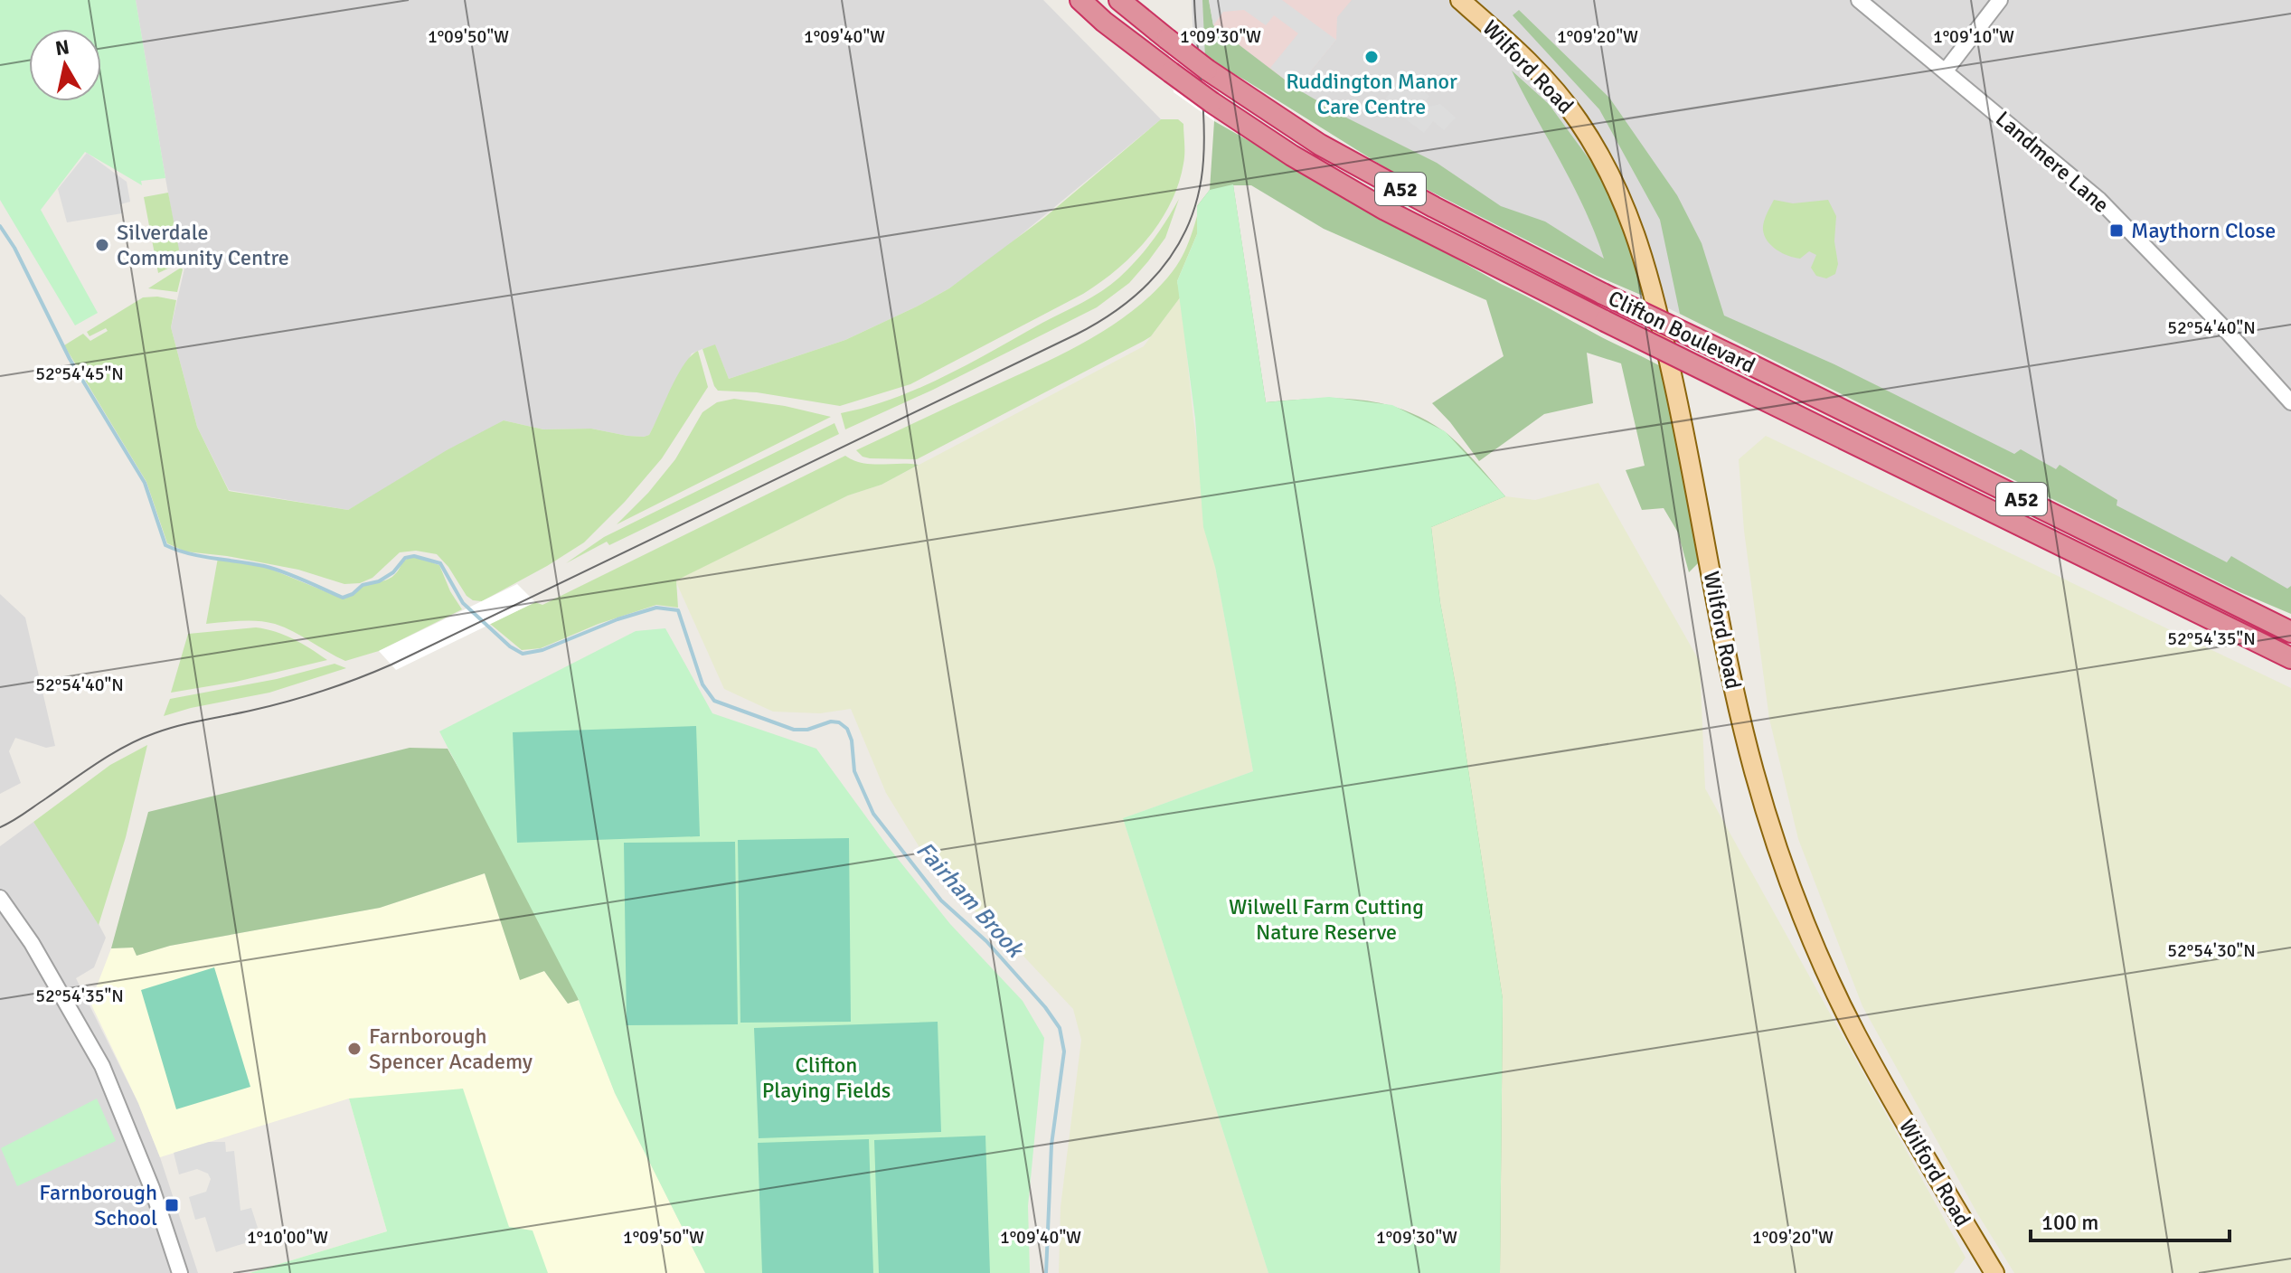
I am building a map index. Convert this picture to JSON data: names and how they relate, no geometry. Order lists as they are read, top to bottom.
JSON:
{
  "streets": {
    "highway": ["A52", "Clifton Boulevard"],
    "main road": ["Wilford Road"],
    "street": ["Landmere Lane"]
  },
  "water": ["Fairham Brook"],
  "parks": ["Wilwell Farm Cutting Nature Reserve", "Clifton Playing Fields"],
  "places": {
    "other": ["Ruddington Manor Care Centre", "Silverdale Community Centre", "Farnborough Spencer Academy"],
    "transit": ["Maythorn Close", "Farnborough School"]
  },
  "scale_bar": "100 m",
  "north": "top",
  "coordinates": [
    "1°09'50\"W",
    "1°09'40\"W",
    "1°09'30\"W",
    "1°09'20\"W",
    "1°09'10\"W",
    "52°54'40\"N",
    "52°54'45\"N",
    "52°54'35\"N",
    "52°54'30\"N",
    "1°10'00\"W"
  ]
}
